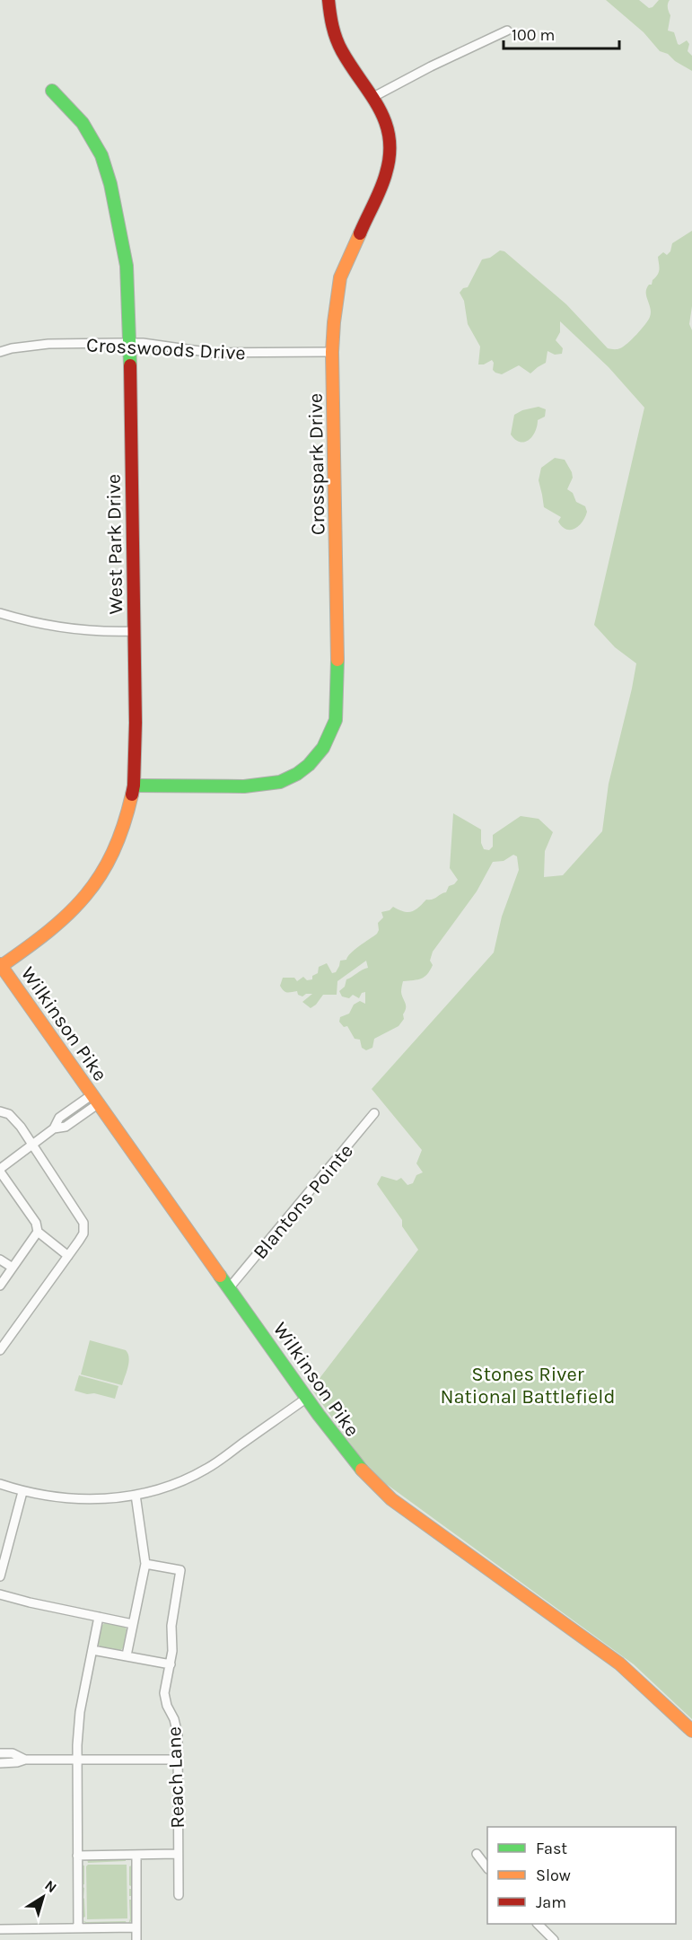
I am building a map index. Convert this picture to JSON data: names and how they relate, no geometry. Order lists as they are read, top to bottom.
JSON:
{
  "streets": {
    "street": [
      "Crosswoods Drive",
      "Crosspark Drive",
      "West Park Drive",
      "Wilkinson Pike",
      "Blantons Pointe",
      "Reach Lane"
    ]
  },
  "crossings": [
    ["Crosswoods Drive", "Crosspark Drive"],
    ["Crosswoods Drive", "West Park Drive"],
    ["Crosspark Drive", "West Park Drive"],
    ["West Park Drive", "Wilkinson Pike"],
    ["Wilkinson Pike", "Blantons Pointe"]
  ],
  "parks": ["Stones River National Battlefield"],
  "legend": ["Fast", "Slow", "Jam"],
  "scale_bar": "100 m",
  "north": "top right"
}
